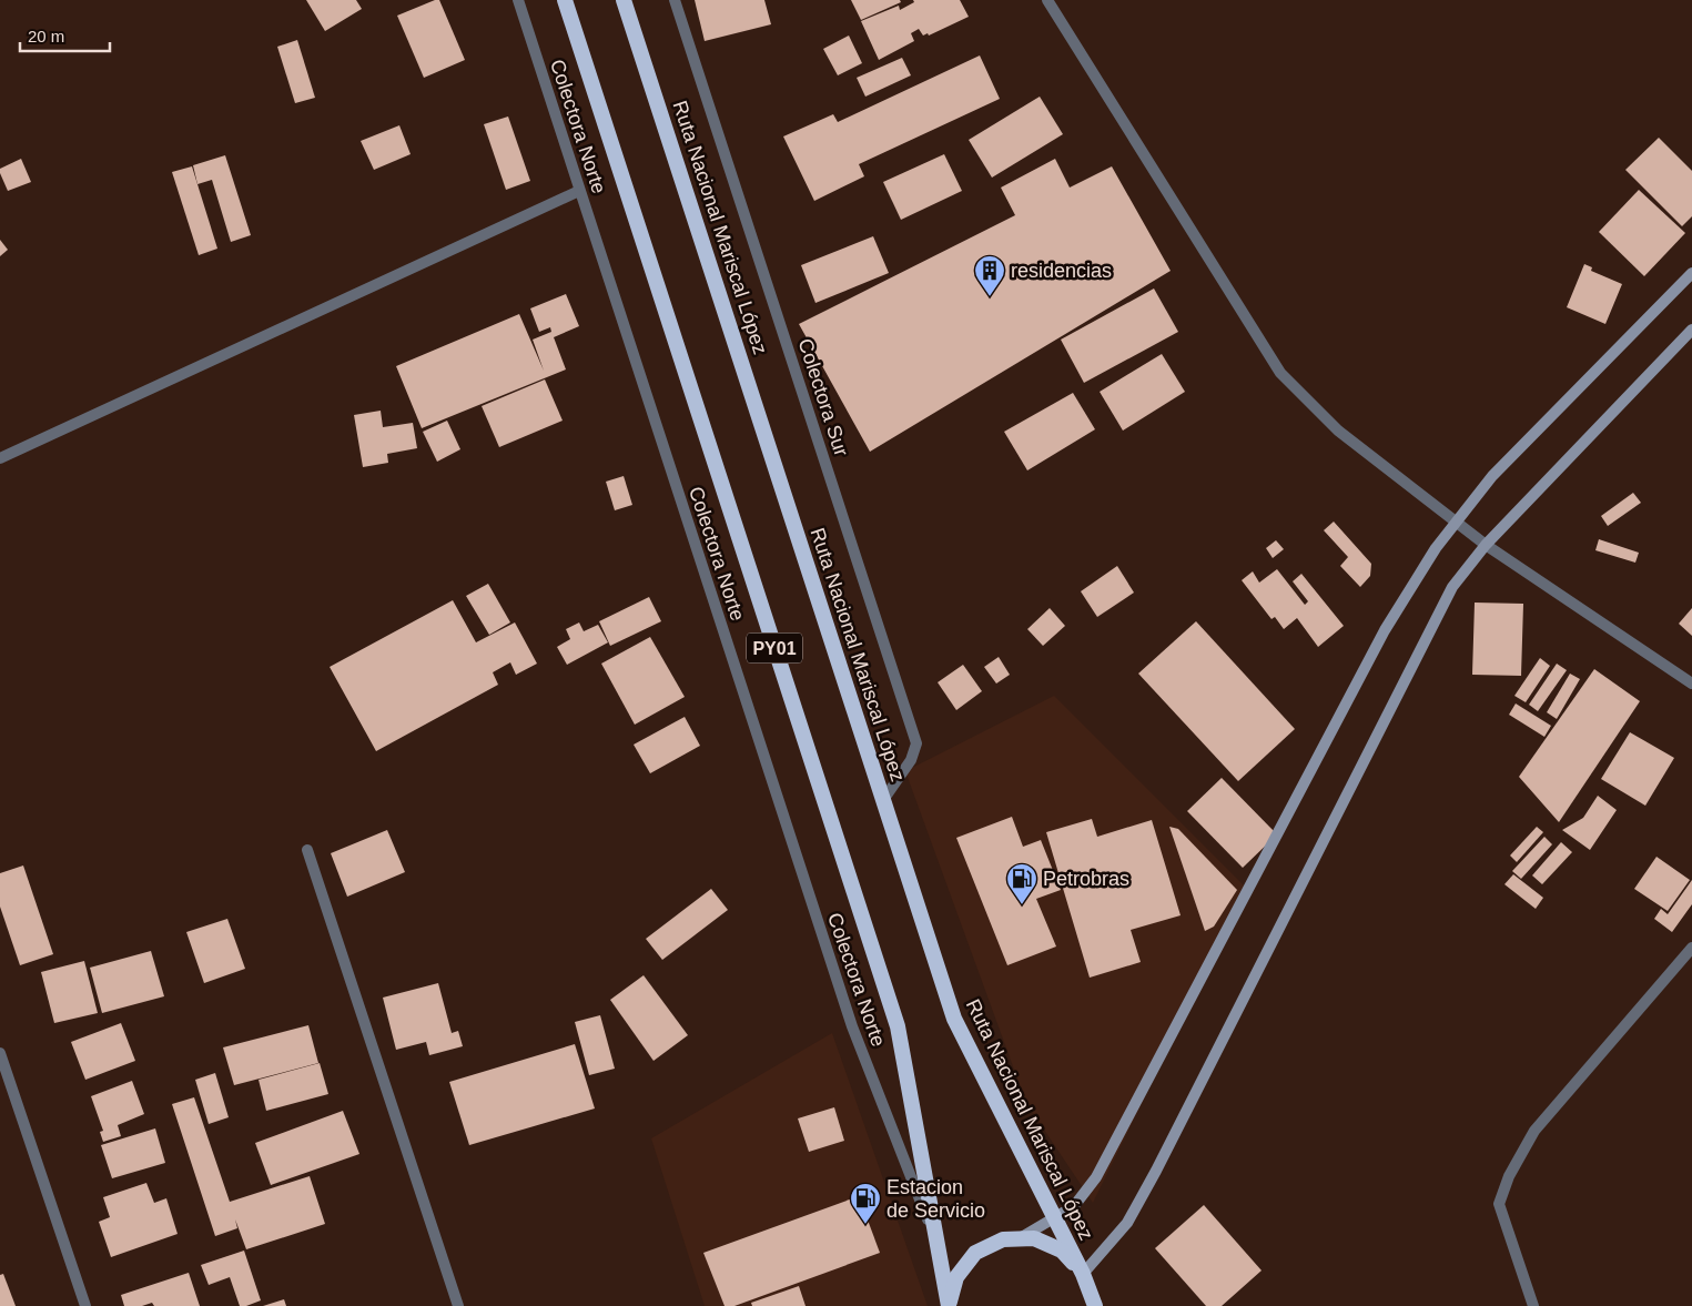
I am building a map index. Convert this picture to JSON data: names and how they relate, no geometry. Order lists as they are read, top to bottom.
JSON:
{
  "streets": {
    "highway": ["Ruta Nacional Mariscal López", "PY01"],
    "street": ["Colectora Norte", "Colectora Sur"]
  },
  "crossings": [
    ["Colectora Norte", "PY01"],
    ["Ruta Nacional Mariscal López", "Colectora Sur"]
  ],
  "places": {
    "building": ["residencias"],
    "fuel station": ["Petrobras", "Estacion de Servicio"]
  },
  "scale_bar": "20 m"
}
